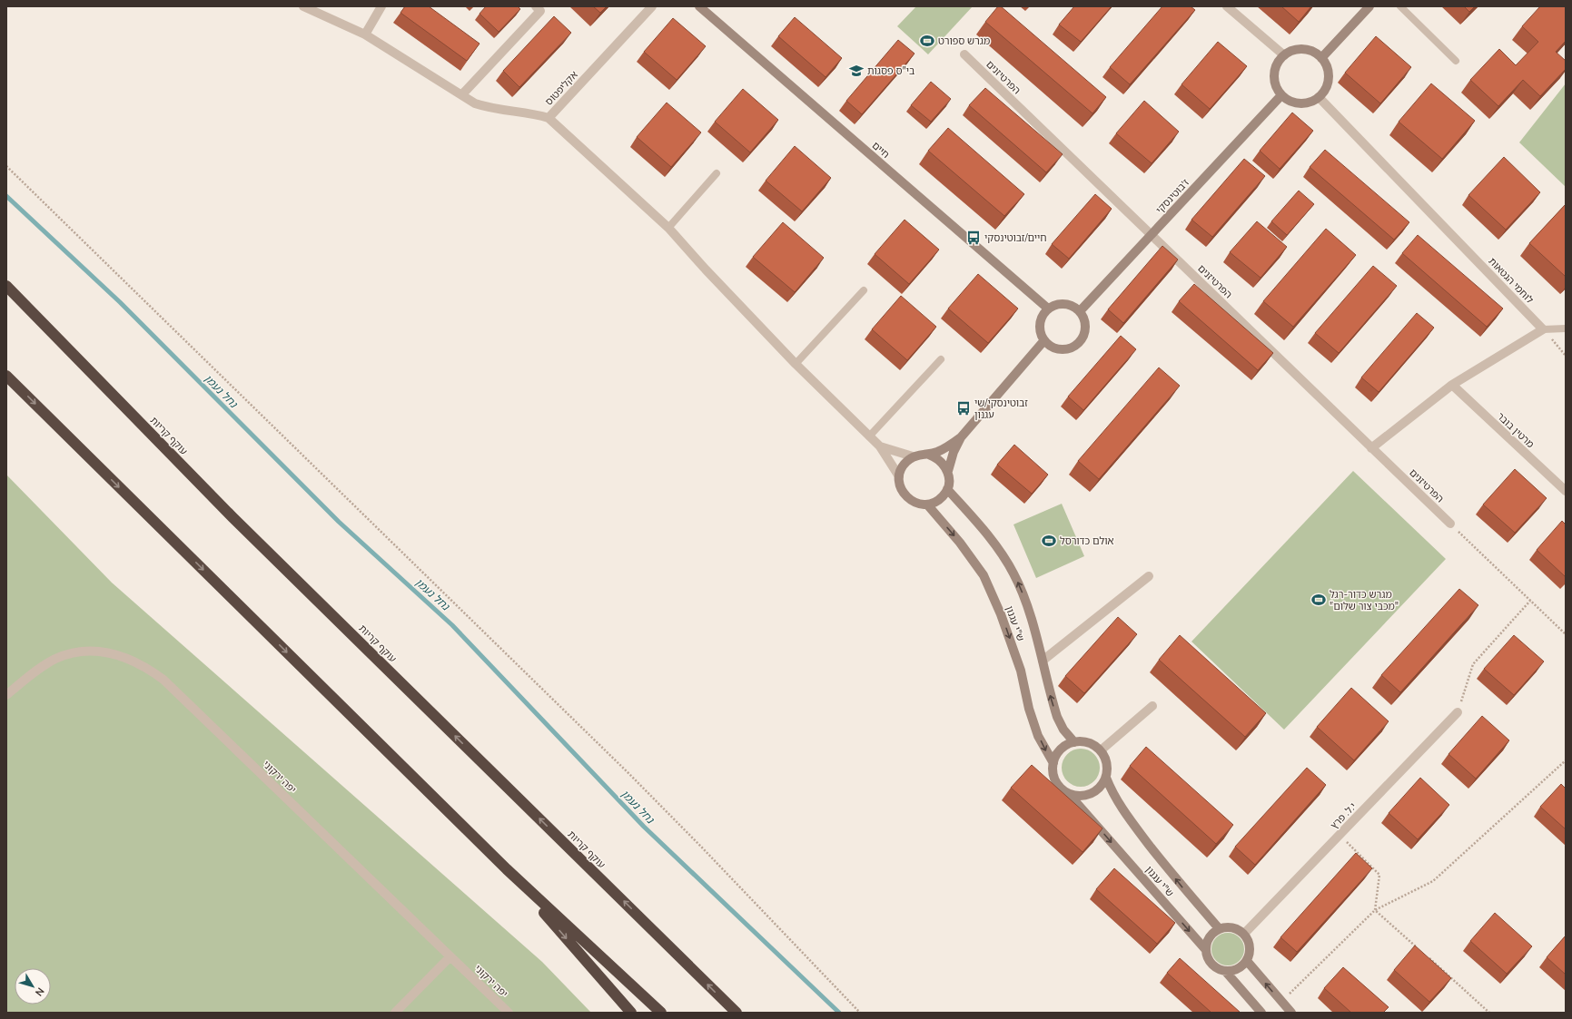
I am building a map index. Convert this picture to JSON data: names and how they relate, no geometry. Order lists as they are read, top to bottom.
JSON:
{
  "streets": {
    "highway": ["עוקף קריות"],
    "street": [
      "הפרטיזנים",
      "אקליפטוס",
      "חיים",
      "ז'בוטינסקי",
      "לוחמי הגטאות",
      "מרטין בובר",
      "ש\"י עגנון",
      "יפה ירקוני",
      "י.ל. פרץ"
    ]
  },
  "crossings": [
    ["הפרטיזנים", "ז'בוטינסקי"],
    ["חיים", "ז'בוטינסקי"],
    ["ז'בוטינסקי", "לוחמי הגטאות"],
    ["ש\"י עגנון", "י.ל. פרץ"]
  ],
  "water": ["נחל נעמן"],
  "places": {
    "sports": ["מגרש ספורט", "אולם כדורסל", "מגרש כדור-רגל \"מכבי צור שלום\""],
    "school or university": ["בי\"ס פסגות"],
    "bus stop": ["חיים/זבוטינסקי", "זבוטינסקי/שי עגנון"]
  },
  "north": "bottom right"
}
